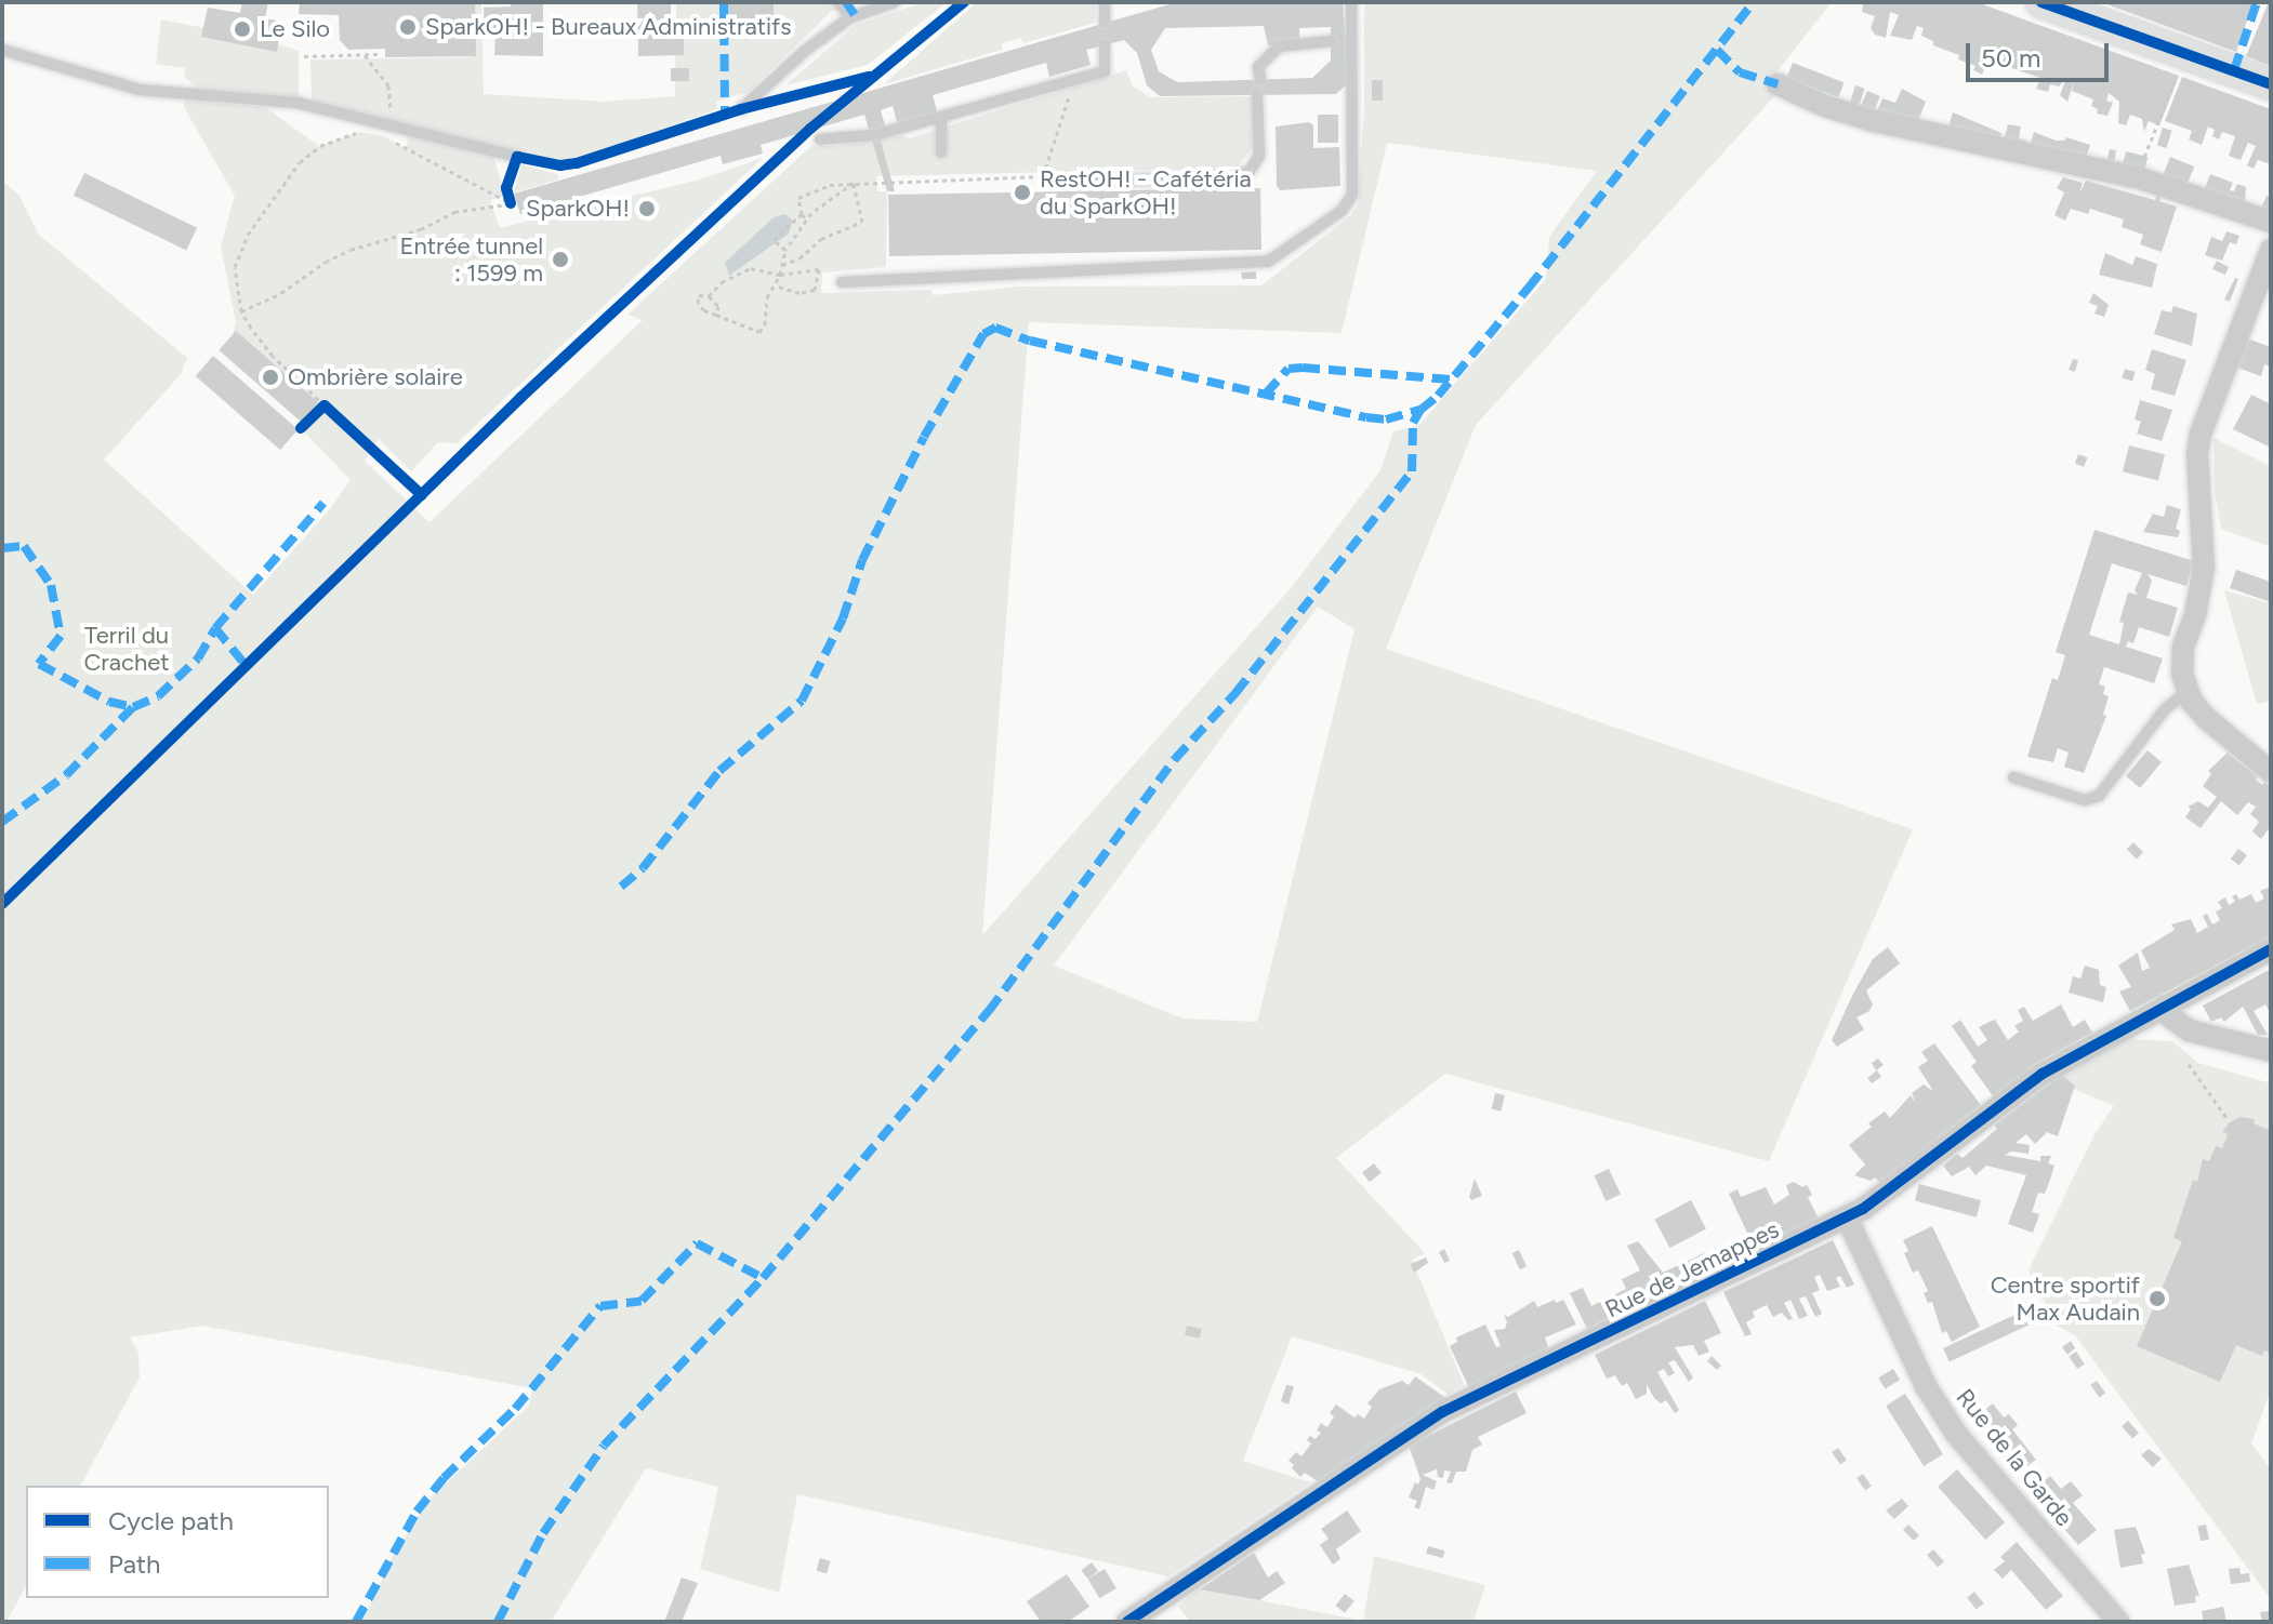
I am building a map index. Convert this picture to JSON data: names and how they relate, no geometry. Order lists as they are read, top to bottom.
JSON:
{
  "streets": {
    "street": ["Rue de Jemappes", "Rue de la Garde"]
  },
  "crossings": [
    ["Rue de Jemappes", "Rue de la Garde"]
  ],
  "parks": ["Terril du Crachet"],
  "places": [
    "SparkOH! - Bureaux Administratifs",
    "Le Silo",
    "RestOH! - Cafétéria du SparkOH!",
    "SparkOH!",
    "Entrée tunnel : 1599 m",
    "Ombrière solaire",
    "Centre sportif Max Audain"
  ],
  "legend": ["Cycle path", "Path"],
  "scale_bar": "50 m"
}
